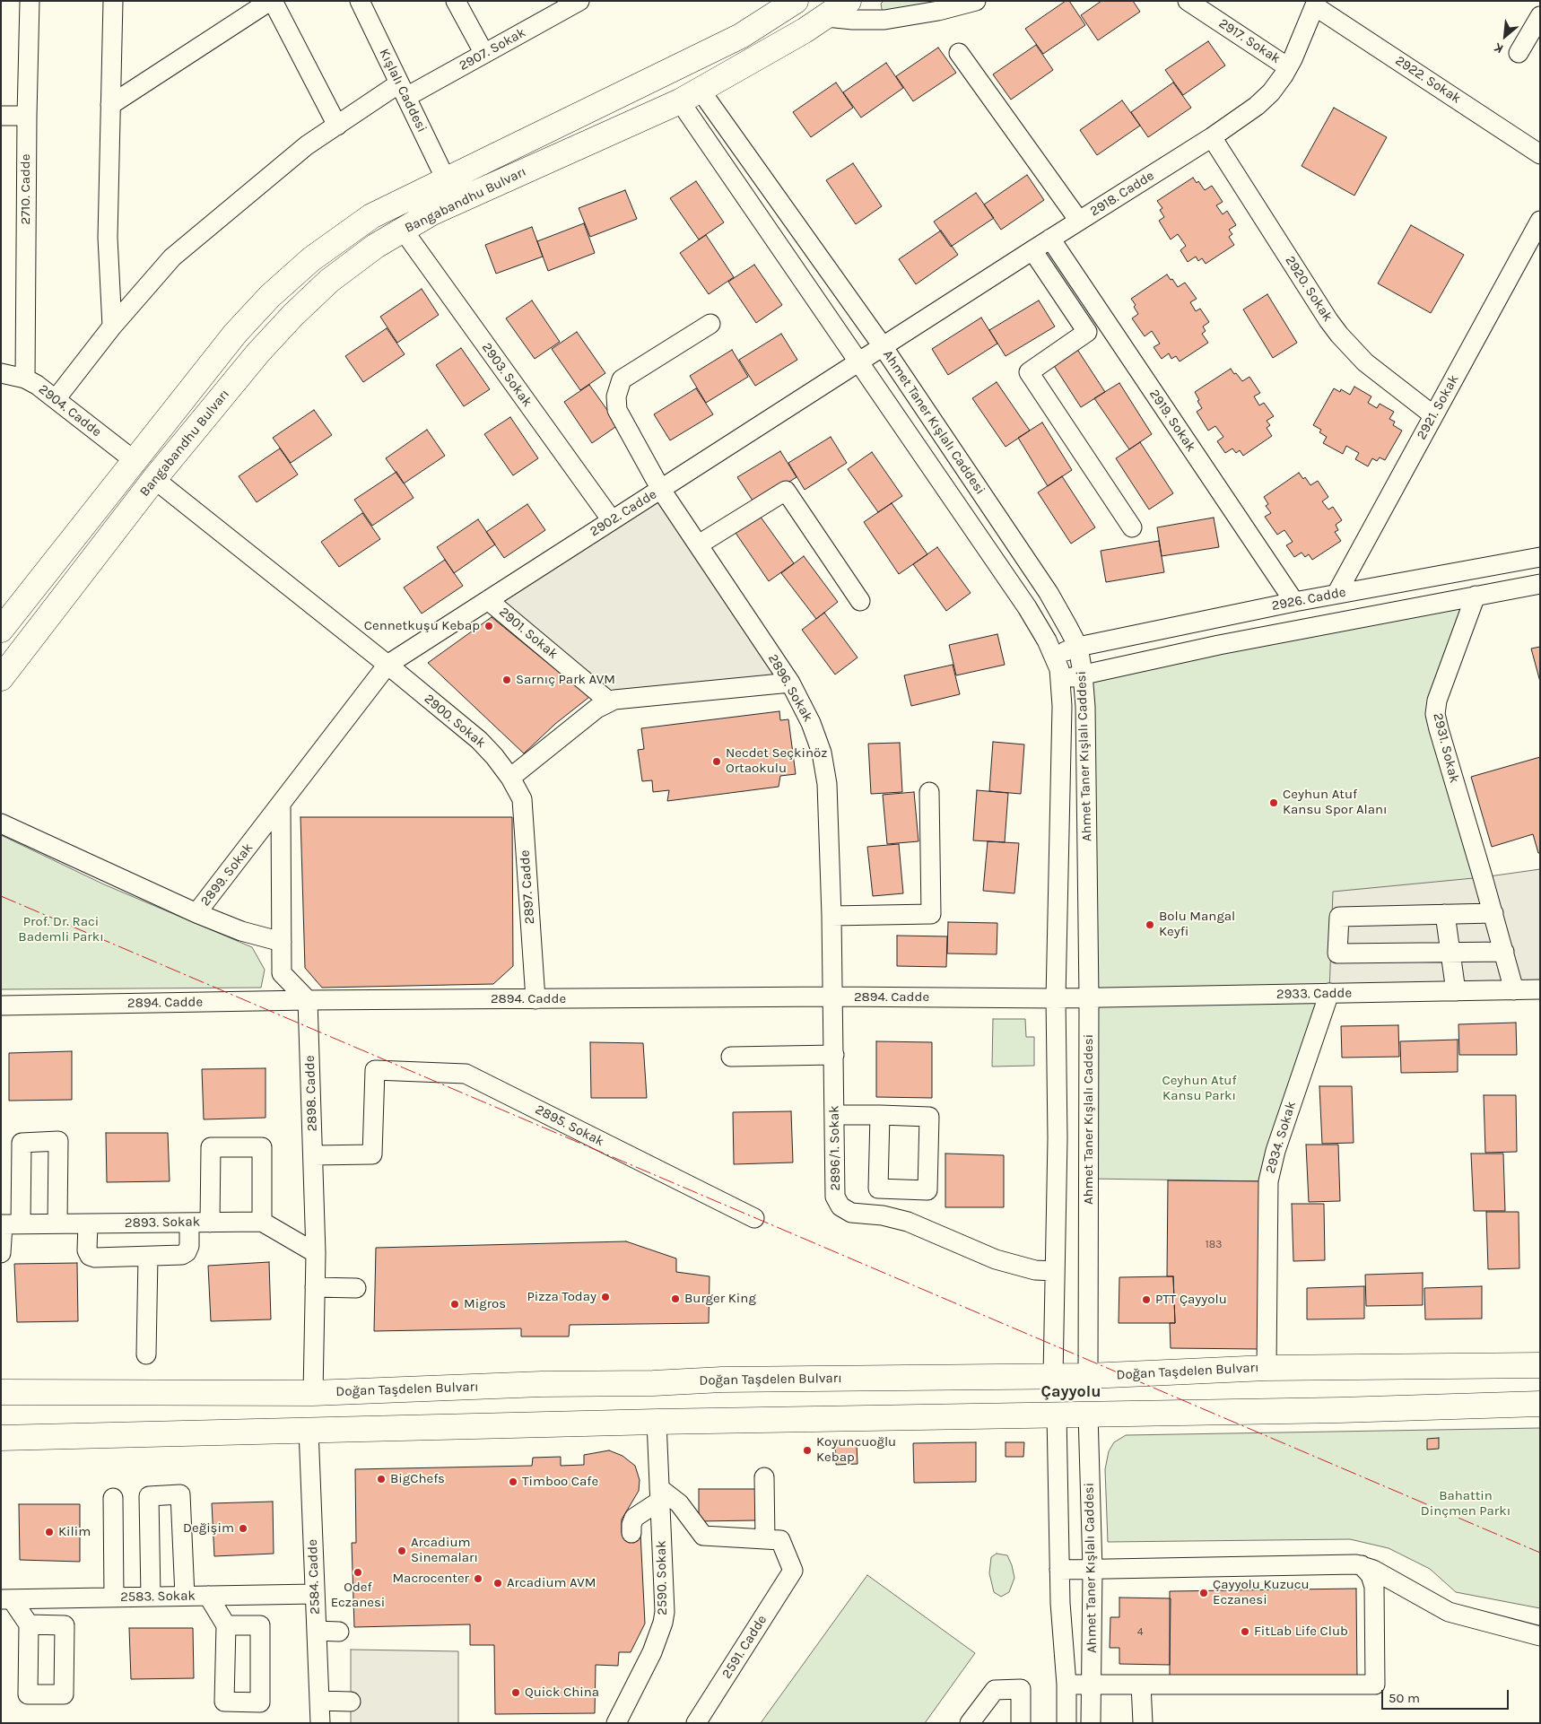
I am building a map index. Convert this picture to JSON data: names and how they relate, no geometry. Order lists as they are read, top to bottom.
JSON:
{
  "streets": {
    "main road": ["Bangabandhu Bulvarı", "Doğan Taşdelen Bulvarı"],
    "street": [
      "2917. Sokak",
      "2907. Sokak",
      "2922. Sokak",
      "Kışlalı Caddesi",
      "2710. Cadde",
      "2918. Cadde",
      "2920. Sokak",
      "2903. Sokak",
      "2921. Sokak",
      "2904. Cadde",
      "2919. Sokak",
      "Ahmet Taner Kışlalı Caddesi",
      "2902. Cadde",
      "2926. Cadde",
      "2901. Sokak",
      "2896. Sokak",
      "2900. Sokak",
      "2931. Sokak",
      "2899. Sokak",
      "2897. Cadde",
      "2933. Cadde",
      "2894. Cadde",
      "2898. Cadde",
      "2895. Sokak",
      "2934. Sokak",
      "2896/1. Sokak",
      "2893. Sokak",
      "2584. Cadde",
      "2590. Sokak",
      "2583. Sokak",
      "2591. Cadde"
    ]
  },
  "crossings": [
    ["2917. Sokak", "2918. Cadde"],
    ["2907. Sokak", "Kışlalı Caddesi"],
    ["2907. Sokak", "2904. Cadde"],
    ["2922. Sokak", "2918. Cadde"],
    ["Kışlalı Caddesi", "Bangabandhu Bulvarı"],
    ["2710. Cadde", "2904. Cadde"],
    ["2918. Cadde", "2920. Sokak"],
    ["2918. Cadde", "2919. Sokak"],
    ["2918. Cadde", "Ahmet Taner Kışlalı Caddesi"],
    ["2918. Cadde", "2902. Cadde"],
    ["Bangabandhu Bulvarı", "2903. Sokak"],
    ["Bangabandhu Bulvarı", "2904. Cadde"],
    ["Bangabandhu Bulvarı", "Ahmet Taner Kışlalı Caddesi"],
    ["Bangabandhu Bulvarı", "2900. Sokak"],
    ["2920. Sokak", "2921. Sokak"],
    ["2903. Sokak", "2902. Cadde"],
    ["2921. Sokak", "2926. Cadde"],
    ["2919. Sokak", "2926. Cadde"],
    ["Ahmet Taner Kışlalı Caddesi", "2902. Cadde"],
    ["Ahmet Taner Kışlalı Caddesi", "2926. Cadde"],
    ["Ahmet Taner Kışlalı Caddesi", "2933. Cadde"],
    ["Ahmet Taner Kışlalı Caddesi", "2894. Cadde"],
    ["Ahmet Taner Kışlalı Caddesi", "2896/1. Sokak"],
    ["Ahmet Taner Kışlalı Caddesi", "Doğan Taşdelen Bulvarı"],
    ["2902. Cadde", "2901. Sokak"],
    ["2902. Cadde", "2896. Sokak"],
    ["2902. Cadde", "2900. Sokak"],
    ["2902. Cadde", "2899. Sokak"],
    ["2926. Cadde", "2931. Sokak"],
    ["2896. Sokak", "2894. Cadde"],
    ["2896. Sokak", "2896/1. Sokak"],
    ["2900. Sokak", "2899. Sokak"],
    ["2900. Sokak", "2897. Cadde"],
    ["2931. Sokak", "2933. Cadde"],
    ["2897. Cadde", "2894. Cadde"],
    ["2933. Cadde", "2894. Cadde"],
    ["2933. Cadde", "2934. Sokak"],
    ["2894. Cadde", "2898. Cadde"],
    ["2894. Cadde", "2896/1. Sokak"],
    ["2898. Cadde", "2895. Sokak"],
    ["2898. Cadde", "Doğan Taşdelen Bulvarı"],
    ["2934. Sokak", "Doğan Taşdelen Bulvarı"],
    ["2584. Cadde", "2583. Sokak"]
  ],
  "districts": ["Çayyolu"],
  "parks": ["Prof. Dr. Raci Bademli Parkı", "Ceyhun Atuf Kansu Parkı", "Bahattin Dinçmen Parkı"],
  "places": [
    "Cennetkuşu Kebap",
    "Sarnıç Park AVM",
    "Necdet Seçkinöz Ortaokulu",
    "Ceyhun Atuf Kansu Spor Alanı",
    "Bolu Mangal Keyfi",
    "Pizza Today",
    "Burger King",
    "PTT Çayyolu",
    "Migros",
    "Koyuncuoğlu Kebap",
    "BigChefs",
    "Timboo Cafe",
    "Değişim",
    "Kilim",
    "Arcadium Sinemaları",
    "Odef Eczanesi",
    "Macrocenter",
    "Arcadium AVM",
    "Çayyolu Kuzucu Eczanesi",
    "FitLab Life Club",
    "Quick China"
  ],
  "house_numbers": ["183", "4"],
  "scale_bar": "50 m",
  "north": "bottom left"
}
